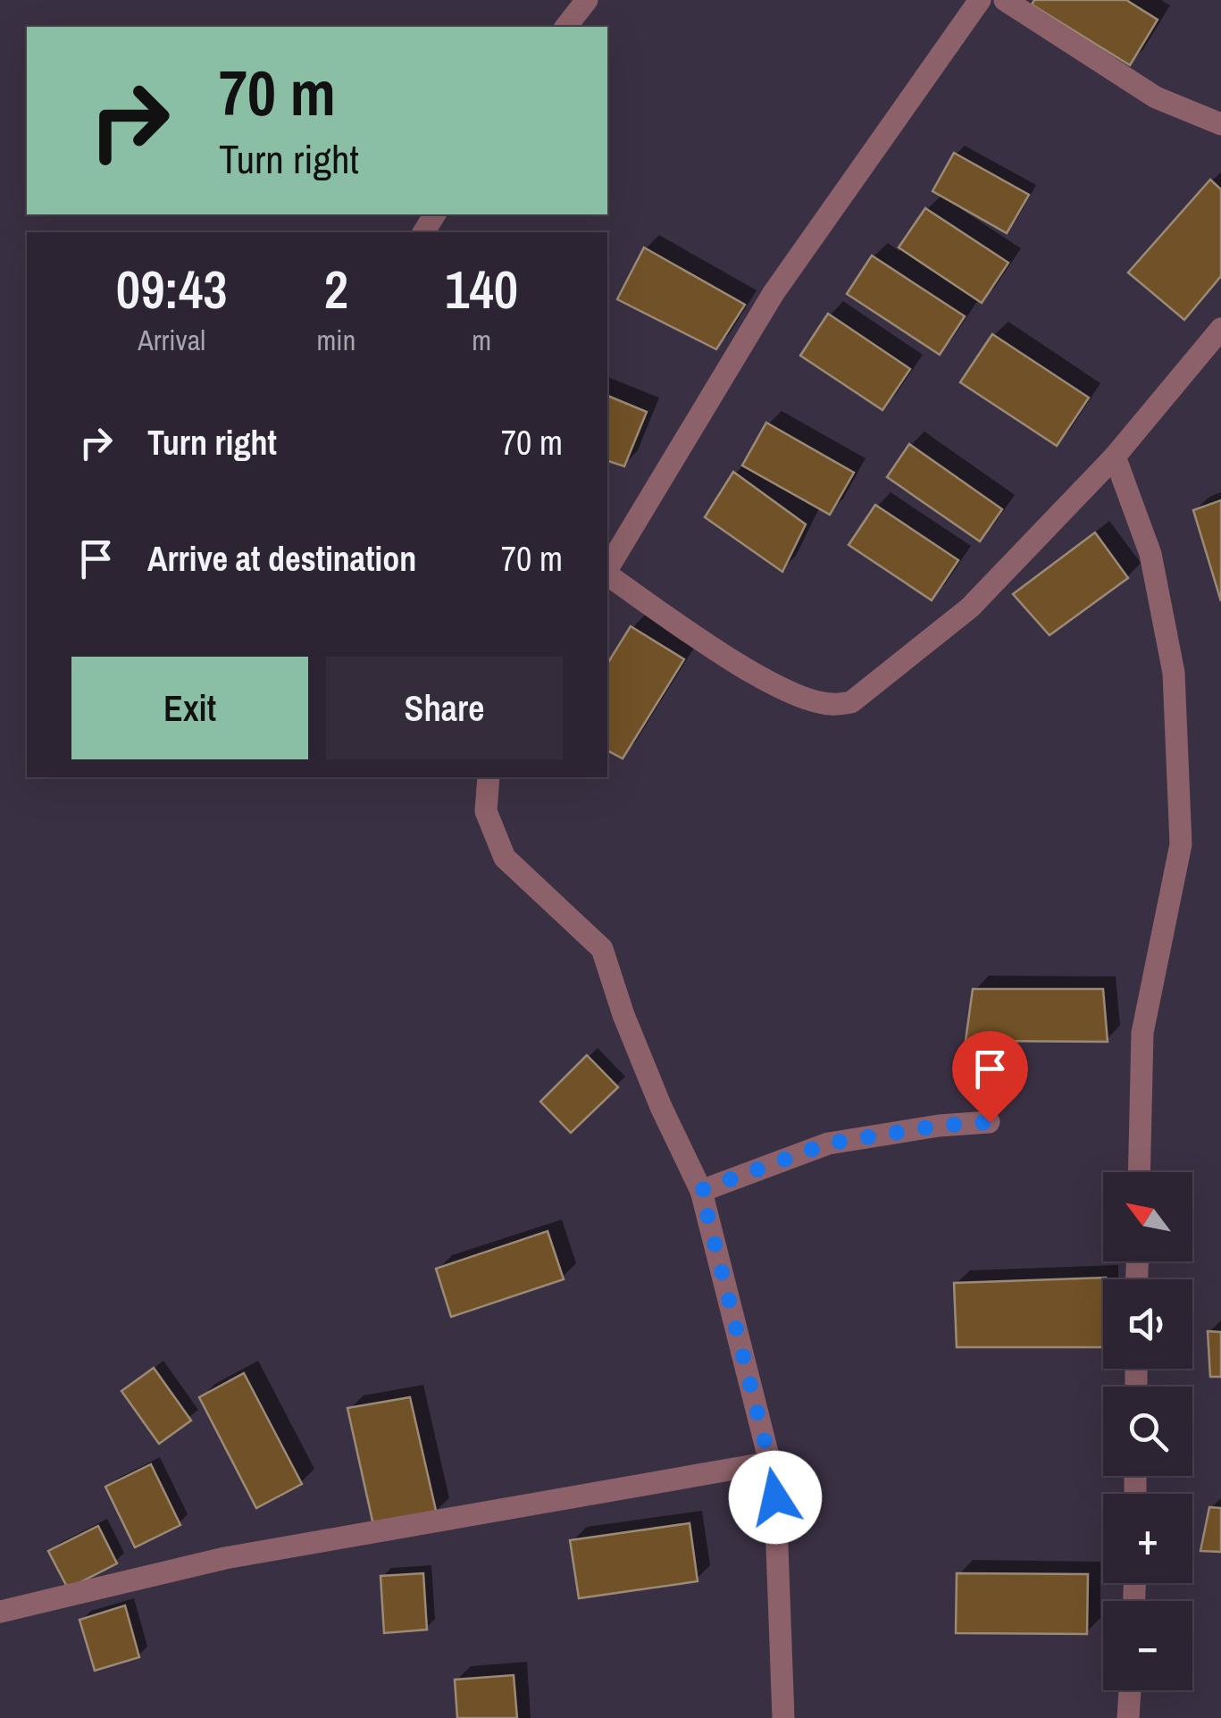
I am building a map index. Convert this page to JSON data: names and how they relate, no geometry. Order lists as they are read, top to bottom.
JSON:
{
  "north": "top left",
  "page": {
    "turn": ["70 m", "Turn right"],
    "eta": [
      "09:43",
      "Arrival",
      "2",
      "min",
      "140",
      "m"
    ],
    "list": [
      {
        "name": "Turn right",
        "value": "70 m"
      },
      {
        "name": "Arrive at destination",
        "value": "70 m"
      }
    ],
    "buttons": ["Exit", "Share"],
    "map_buttons": ["+", "−"]
  }
}
